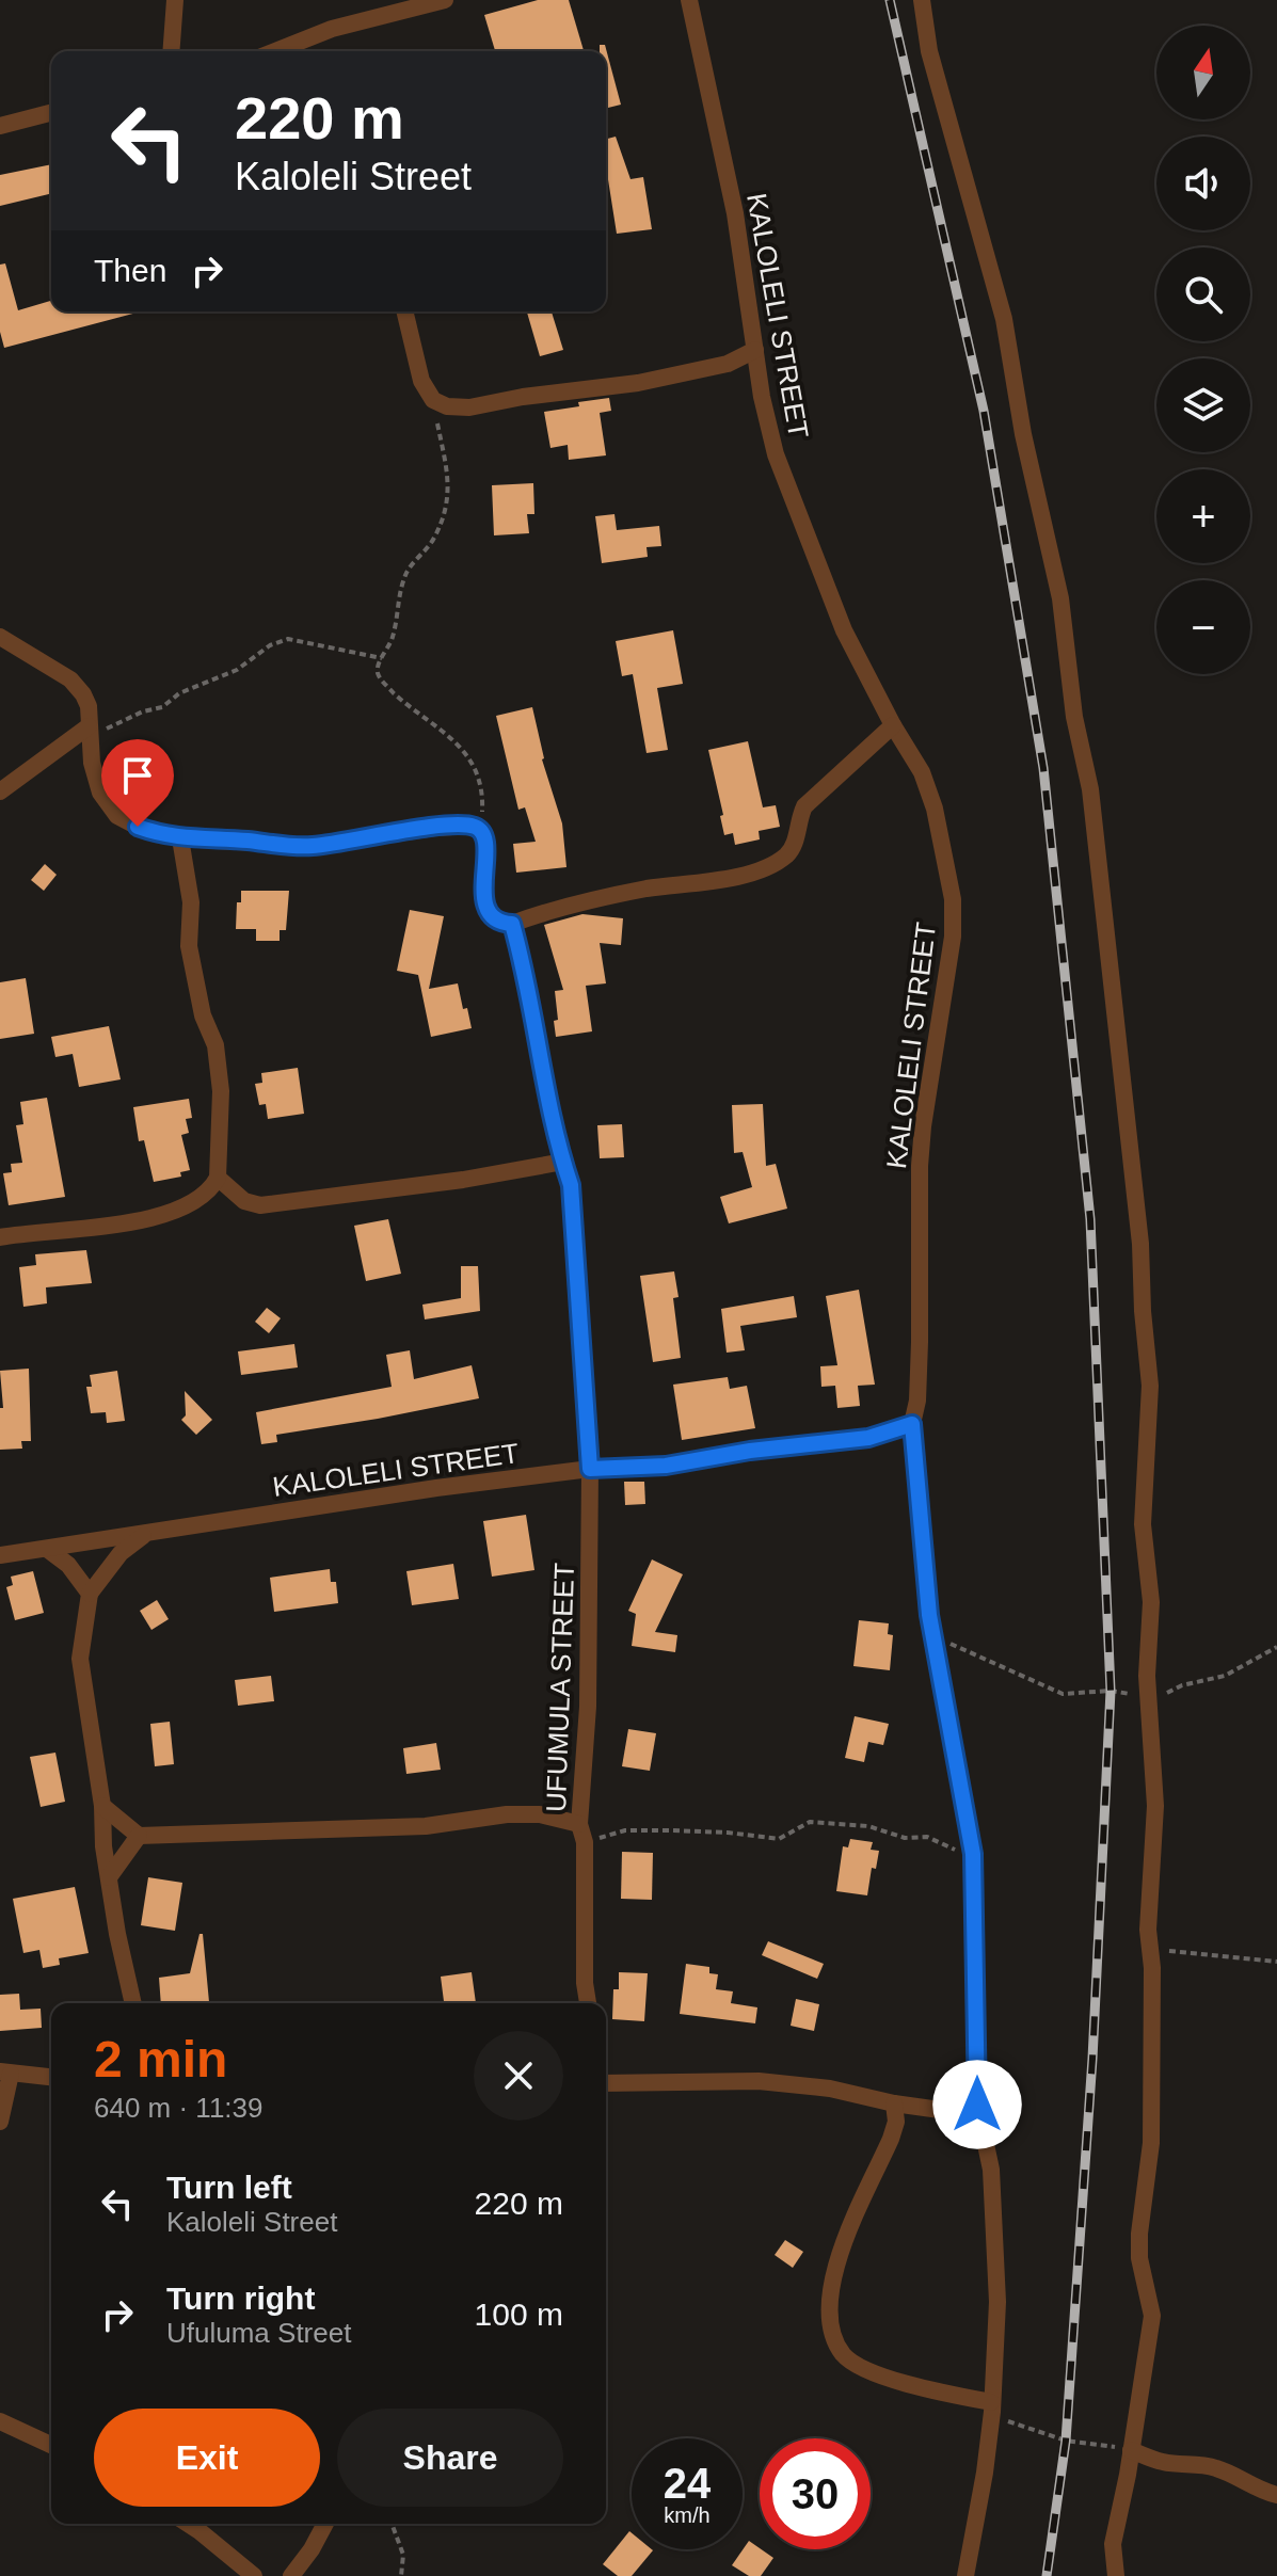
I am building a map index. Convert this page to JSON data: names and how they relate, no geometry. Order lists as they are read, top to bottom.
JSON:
{
  "streets": {
    "street": ["KALOLELI STREET", "UFUMULA STREET"]
  },
  "crossings": [
    ["KALOLELI STREET", "UFUMULA STREET"]
  ],
  "north": "top",
  "page": {
    "map_buttons": ["+", "−"],
    "turn": ["220 m", "Kaloleli Street"],
    "then": "Then",
    "heading": ["2 min", "640 m · 11:39"],
    "list": [
      {
        "name": "Turn left",
        "note": "Kaloleli Street",
        "value": "220 m"
      },
      {
        "name": "Turn right",
        "note": "Ufuluma Street",
        "value": "100 m"
      }
    ],
    "buttons": ["Exit", "Share"],
    "speed": "24 km/h",
    "limit": "30"
  }
}
